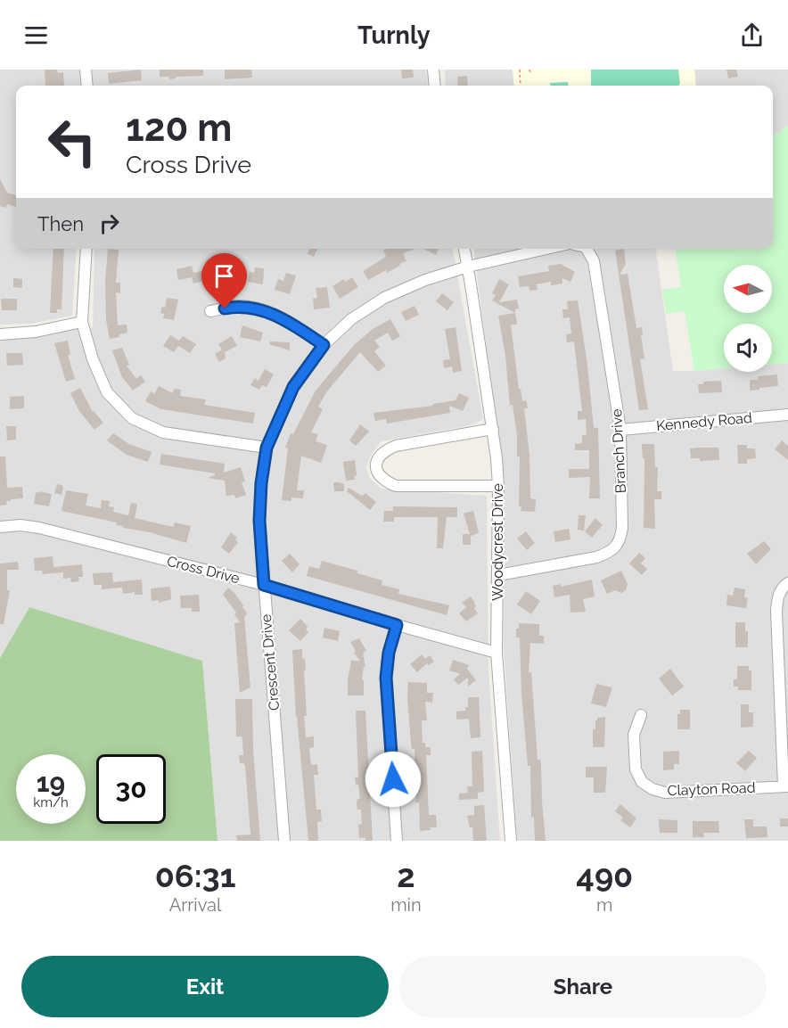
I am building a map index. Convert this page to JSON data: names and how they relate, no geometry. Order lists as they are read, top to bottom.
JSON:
{
  "streets": {
    "street": [
      "Kennedy Road",
      "Branch Drive",
      "Woodycrest Drive",
      "Cross Drive",
      "Crescent Drive",
      "Clayton Road"
    ]
  },
  "crossings": [
    ["Kennedy Road", "Branch Drive"],
    ["Branch Drive", "Woodycrest Drive"],
    ["Woodycrest Drive", "Cross Drive"],
    ["Woodycrest Drive", "Crescent Drive"],
    ["Cross Drive", "Crescent Drive"]
  ],
  "north": "left",
  "page": {
    "header": "Turnly",
    "turn": ["120 m", "Cross Drive"],
    "then": "Then",
    "speed": "19 km/h",
    "limit": "30",
    "eta": [
      "06:31",
      "Arrival",
      "2",
      "min",
      "490",
      "m"
    ],
    "buttons": ["Exit", "Share"]
  }
}
